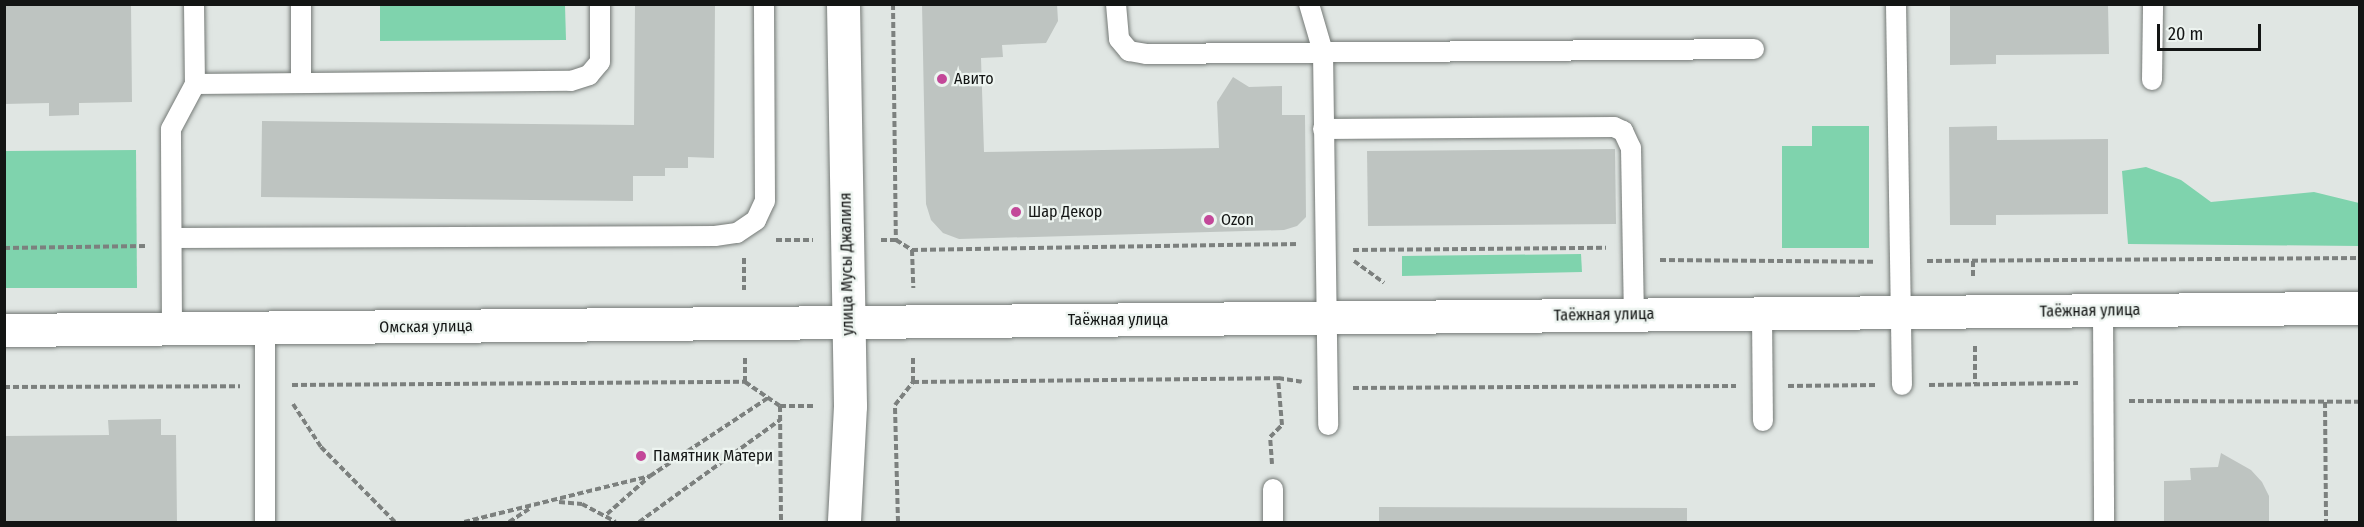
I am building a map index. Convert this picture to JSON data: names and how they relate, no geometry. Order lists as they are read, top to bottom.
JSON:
{
  "streets": {
    "main road": ["улица Мусы Джалиля", "Таёжная улица", "Омская улица"]
  },
  "crossings": [
    ["улица Мусы Джалиля", "Таёжная улица"],
    ["улица Мусы Джалиля", "Омская улица"],
    ["Таёжная улица", "Омская улица"]
  ],
  "places": [
    "Авито",
    "Шар Декор",
    "Ozon",
    "Памятник Матери"
  ],
  "scale_bar": "20 m"
}
